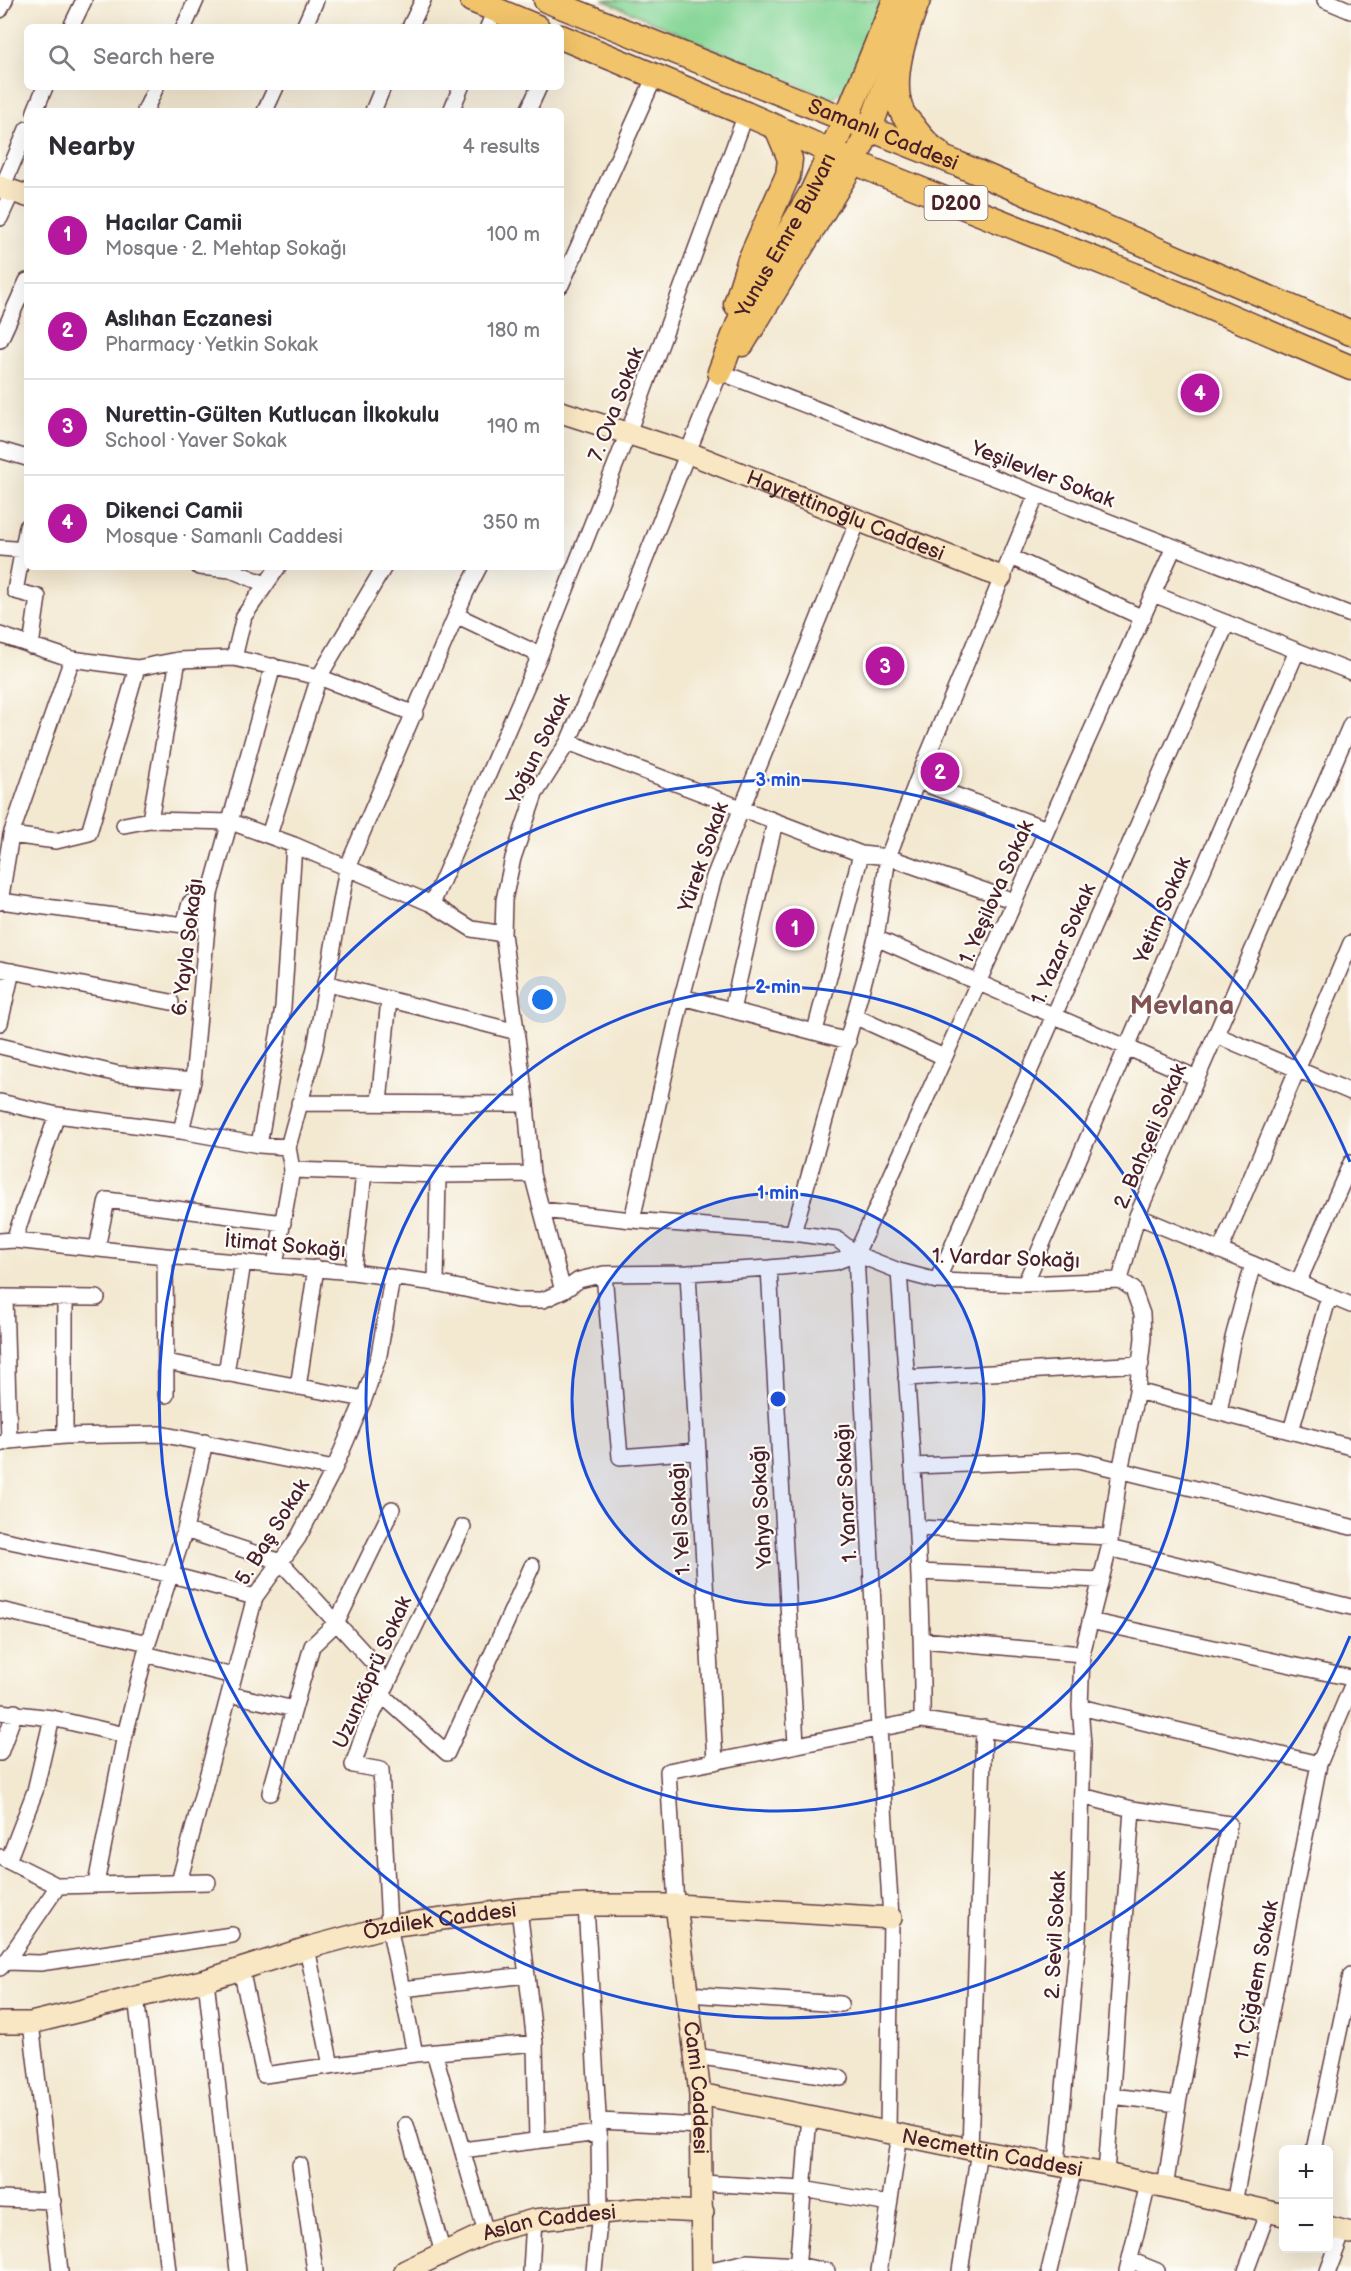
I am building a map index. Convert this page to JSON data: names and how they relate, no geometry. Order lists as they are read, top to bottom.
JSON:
{
  "streets": {
    "main road": [
      "Samanlı Caddesi",
      "D200",
      "Yunus Emre Bulvarı",
      "Hayrettinoğlu Caddesi",
      "Özdilek Caddesi",
      "Cami Caddesi",
      "Necmettin Caddesi",
      "Aslan Caddesi"
    ],
    "street": [
      "7. Ova Sokak",
      "Yeşilevler Sokak",
      "Yoğun Sokak",
      "Yürek Sokak",
      "1. Yeşilova Sokak",
      "Yetim Sokak",
      "1. Yazar Sokak",
      "6. Yayla Sokağı",
      "2. Bahçeli Sokak",
      "İtimat Sokağı",
      "1. Vardar Sokağı",
      "1. Yanar Sokağı",
      "Yahya Sokağı",
      "1. Yel Sokağı",
      "5. Baş Sokak",
      "Uzunköprü Sokak",
      "2. Sevil Sokak",
      "11. Çiğdem Sokak"
    ]
  },
  "crossings": [
    ["Samanlı Caddesi", "Yunus Emre Bulvarı"],
    ["Samanlı Caddesi", "7. Ova Sokak"],
    ["Yunus Emre Bulvarı", "Yeşilevler Sokak"],
    ["Yunus Emre Bulvarı", "Yoğun Sokak"],
    ["7. Ova Sokak", "Hayrettinoğlu Caddesi"],
    ["Yeşilevler Sokak", "Yoğun Sokak"],
    ["Yeşilevler Sokak", "1. Yeşilova Sokak"],
    ["Hayrettinoğlu Caddesi", "Yoğun Sokak"],
    ["Hayrettinoğlu Caddesi", "Yürek Sokak"],
    ["Yoğun Sokak", "İtimat Sokağı"],
    ["Yoğun Sokak", "1. Vardar Sokağı"],
    ["Yürek Sokak", "1. Vardar Sokağı"],
    ["1. Yeşilova Sokak", "İtimat Sokağı"],
    ["1. Yeşilova Sokak", "1. Vardar Sokağı"],
    ["1. Yeşilova Sokak", "1. Yanar Sokağı"],
    ["Yetim Sokak", "1. Vardar Sokağı"],
    ["1. Yazar Sokak", "1. Vardar Sokağı"],
    ["2. Bahçeli Sokak", "1. Vardar Sokağı"],
    ["İtimat Sokağı", "1. Vardar Sokağı"],
    ["İtimat Sokağı", "1. Yanar Sokağı"],
    ["İtimat Sokağı", "Yahya Sokağı"],
    ["İtimat Sokağı", "1. Yel Sokağı"],
    ["İtimat Sokağı", "5. Baş Sokak"],
    ["1. Vardar Sokağı", "1. Yanar Sokağı"],
    ["1. Yanar Sokağı", "Özdilek Caddesi"],
    ["1. Yanar Sokağı", "Necmettin Caddesi"],
    ["Uzunköprü Sokak", "Özdilek Caddesi"],
    ["Özdilek Caddesi", "Cami Caddesi"],
    ["2. Sevil Sokak", "Necmettin Caddesi"],
    ["11. Çiğdem Sokak", "Necmettin Caddesi"],
    ["Cami Caddesi", "Necmettin Caddesi"],
    ["Cami Caddesi", "Aslan Caddesi"]
  ],
  "districts": ["Mevlana"],
  "page": {
    "search": "Search here",
    "heading": ["Nearby", "4 results"],
    "list": [
      {
        "mark": "1",
        "name": "Hacılar Camii",
        "note": "Mosque · 2. Mehtap Sokağı",
        "value": "100 m"
      },
      {
        "mark": "2",
        "name": "Aslıhan Eczanesi",
        "note": "Pharmacy · Yetkin Sokak",
        "value": "180 m"
      },
      {
        "mark": "3",
        "name": "Nurettin-Gülten Kutlucan İlkokulu",
        "note": "School · Yaver Sokak",
        "value": "190 m"
      },
      {
        "mark": "4",
        "name": "Dikenci Camii",
        "note": "Mosque · Samanlı Caddesi",
        "value": "350 m"
      }
    ],
    "pins": [
      "4",
      "3",
      "2",
      "1"
    ],
    "map_buttons": ["+", "−"]
  },
  "rings": ["3 min", "2 min", "1 min"]
}
